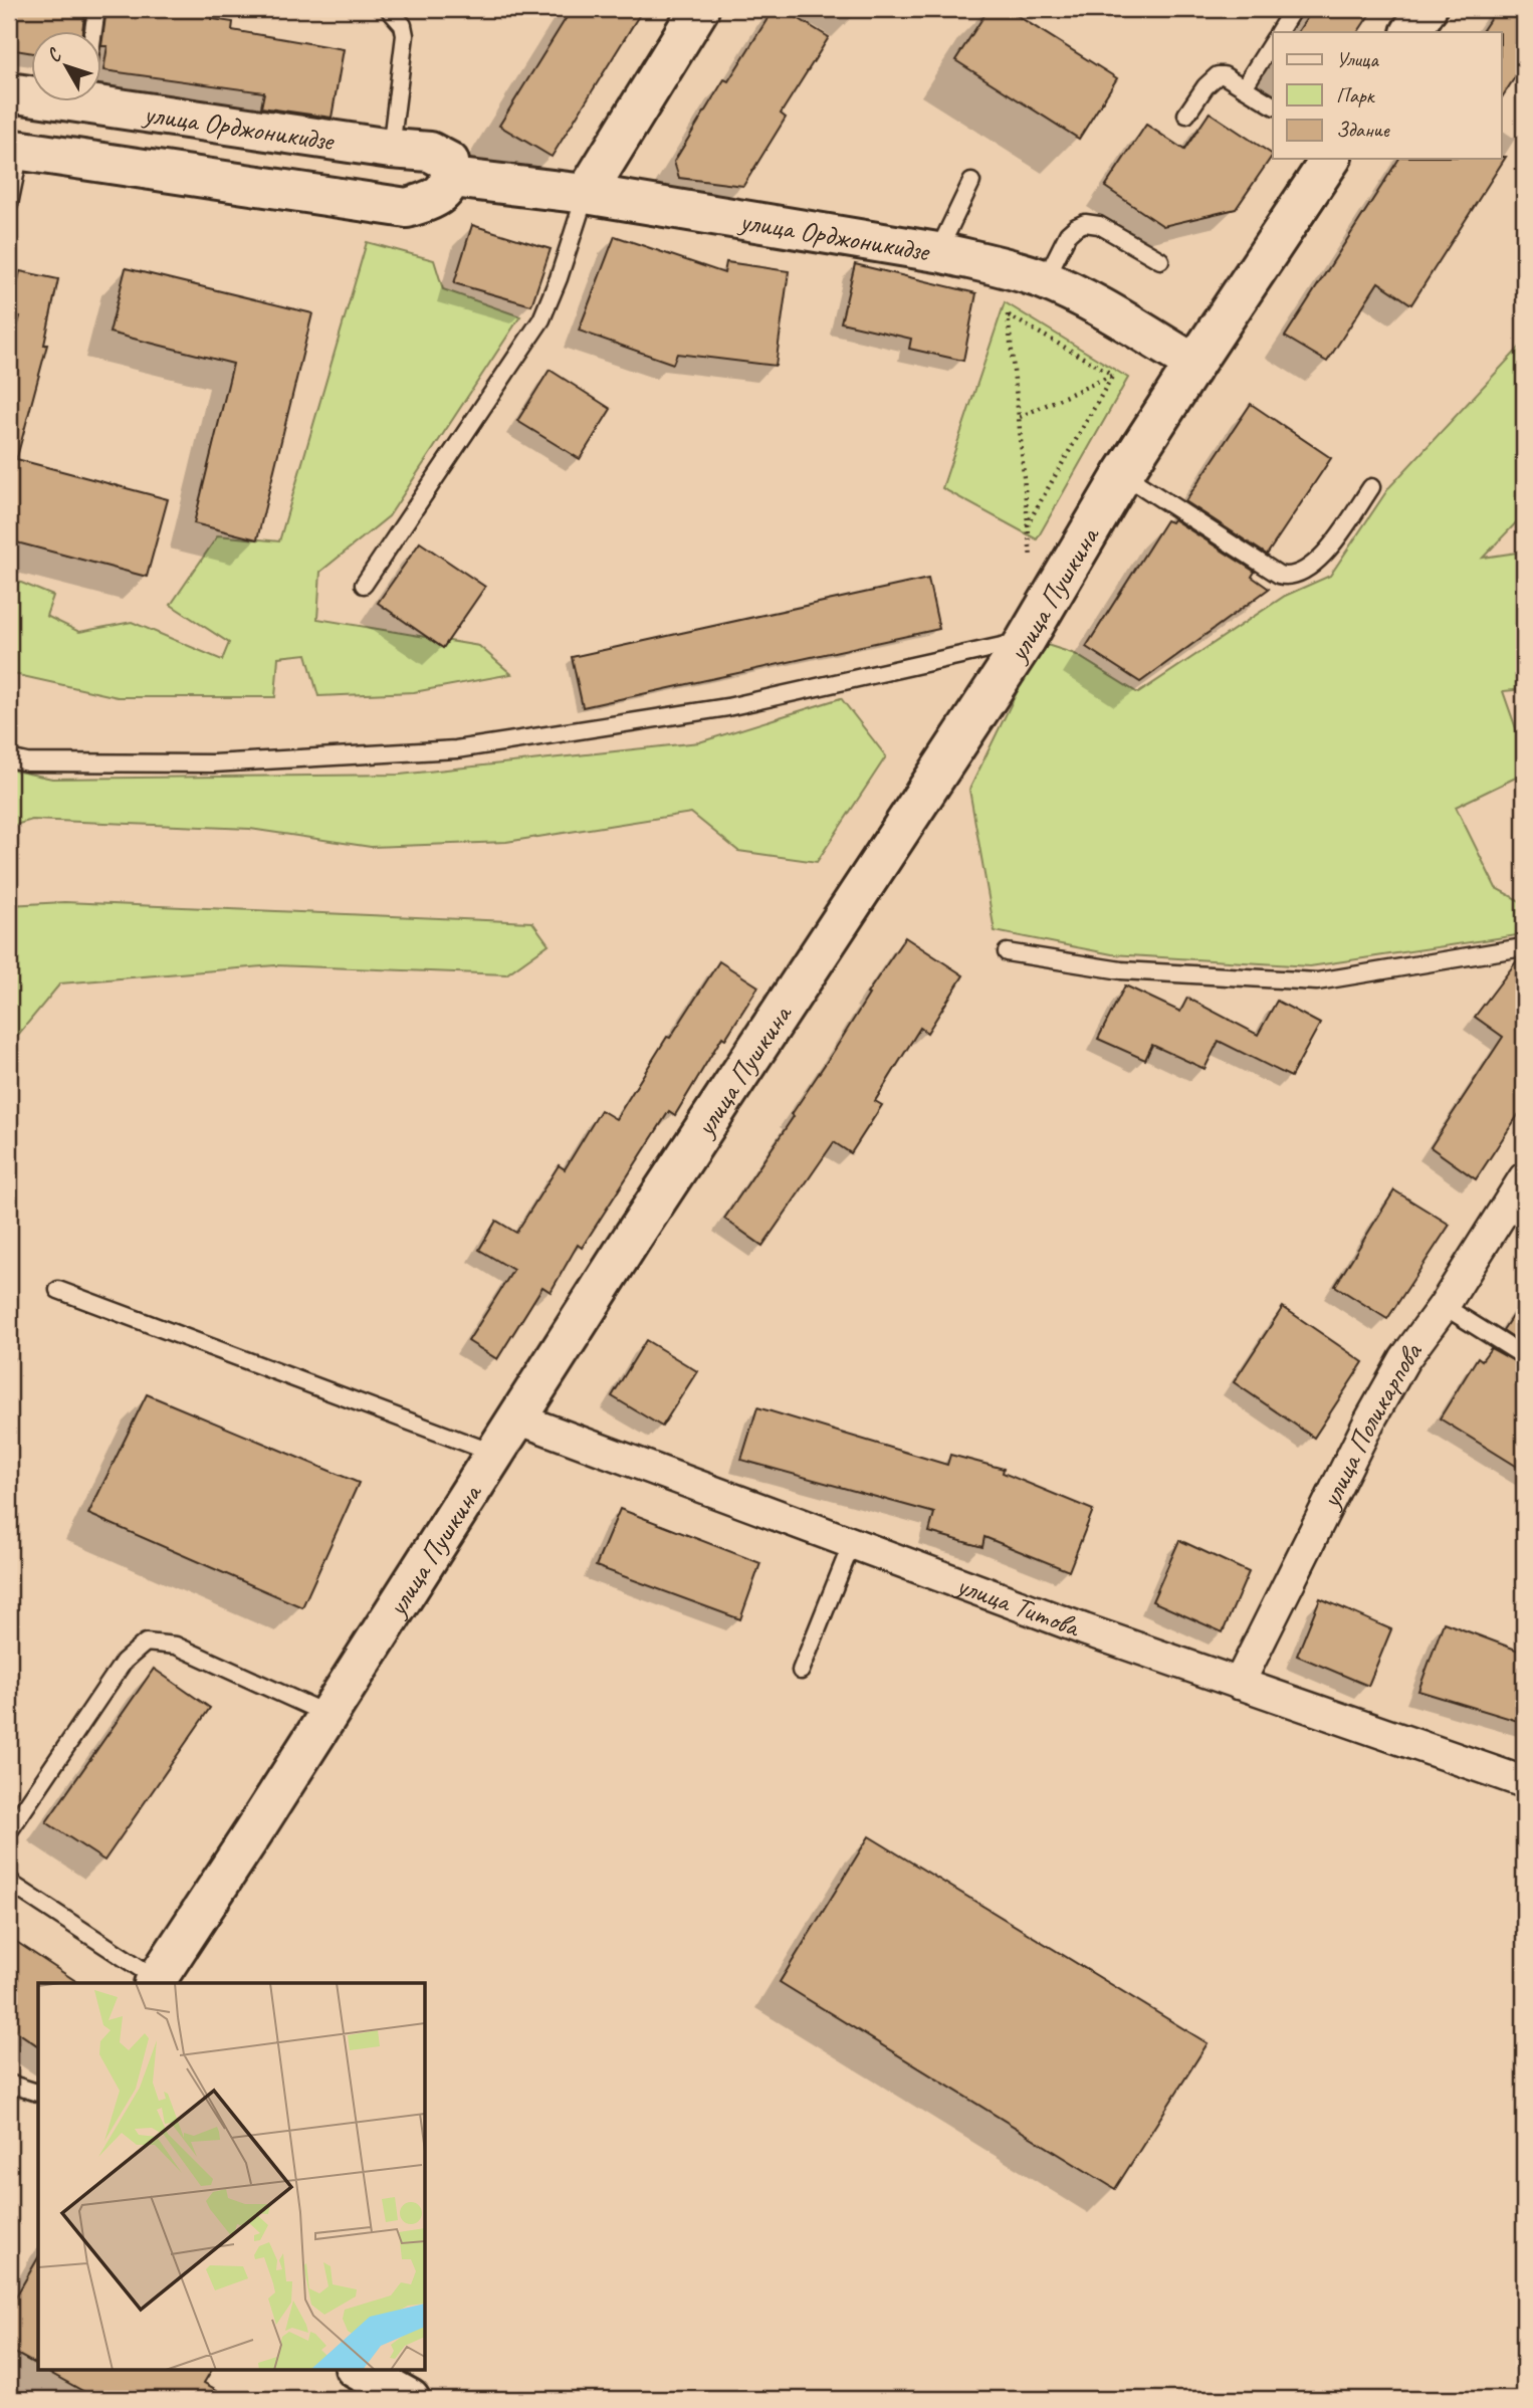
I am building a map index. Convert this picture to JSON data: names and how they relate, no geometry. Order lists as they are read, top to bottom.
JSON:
{
  "streets": {
    "street": [
      "улица Орджоникидзе",
      "улица Пушкина",
      "улица Поликарпова",
      "улица Титова"
    ]
  },
  "crossings": [
    ["улица Орджоникидзе", "улица Пушкина"],
    ["улица Пушкина", "улица Титова"],
    ["улица Поликарпова", "улица Титова"]
  ],
  "legend": ["Улица", "Парк", "Здание"],
  "north": "top left"
}
